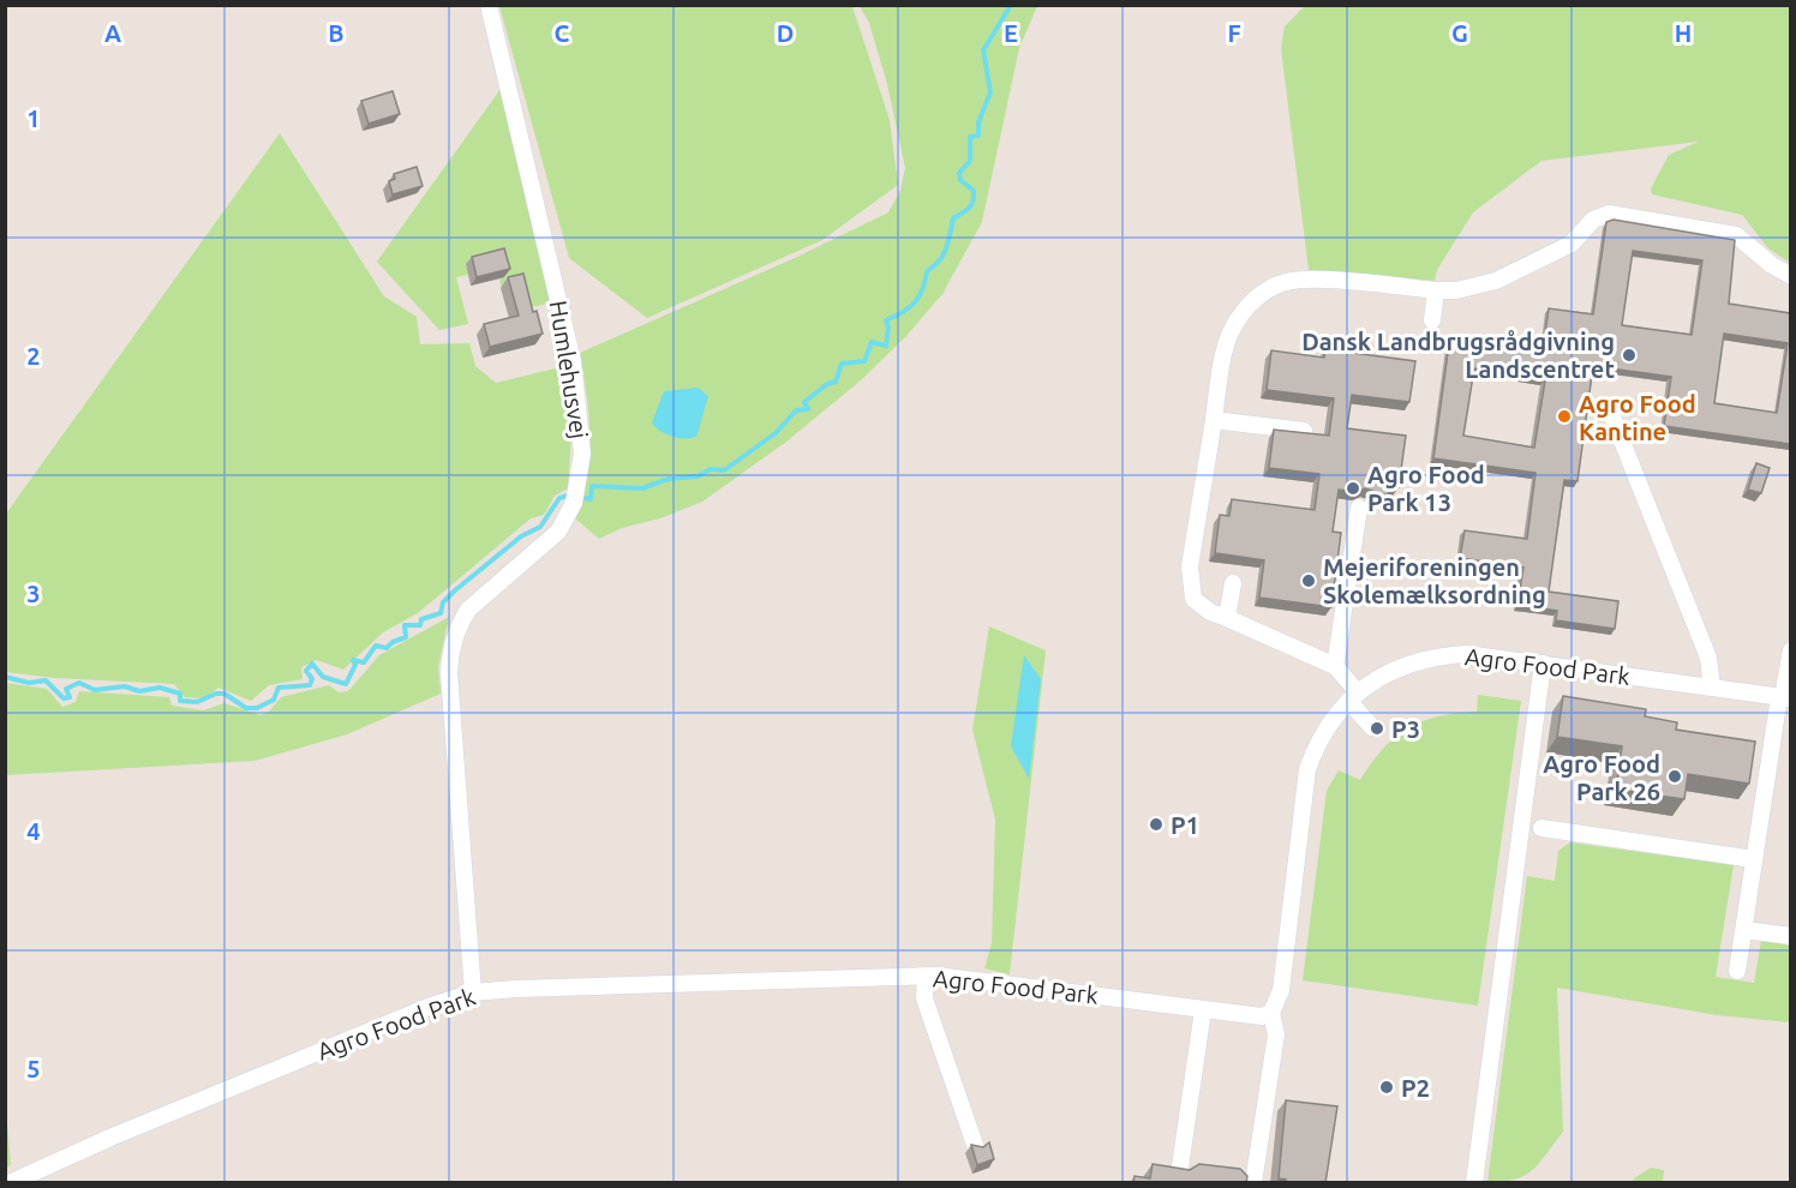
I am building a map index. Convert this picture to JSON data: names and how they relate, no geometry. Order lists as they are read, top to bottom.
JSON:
{
  "streets": {
    "street": ["Humlehusvej", "Agro Food Park"]
  },
  "crossings": [
    ["Humlehusvej", "Agro Food Park"]
  ],
  "places": [
    "Dansk Landbrugsrådgivning Landscentret",
    "Agro Food Kantine",
    "Agro Food Park 13",
    "Mejeriforeningen Skolemælksordning",
    "P3",
    "Agro Food Park 26",
    "P1",
    "P2"
  ],
  "grid": {
    "columns": [
      "A",
      "B",
      "C",
      "D",
      "E",
      "F",
      "G",
      "H"
    ],
    "rows": [
      "1",
      "2",
      "3",
      "4",
      "5"
    ]
  }
}
